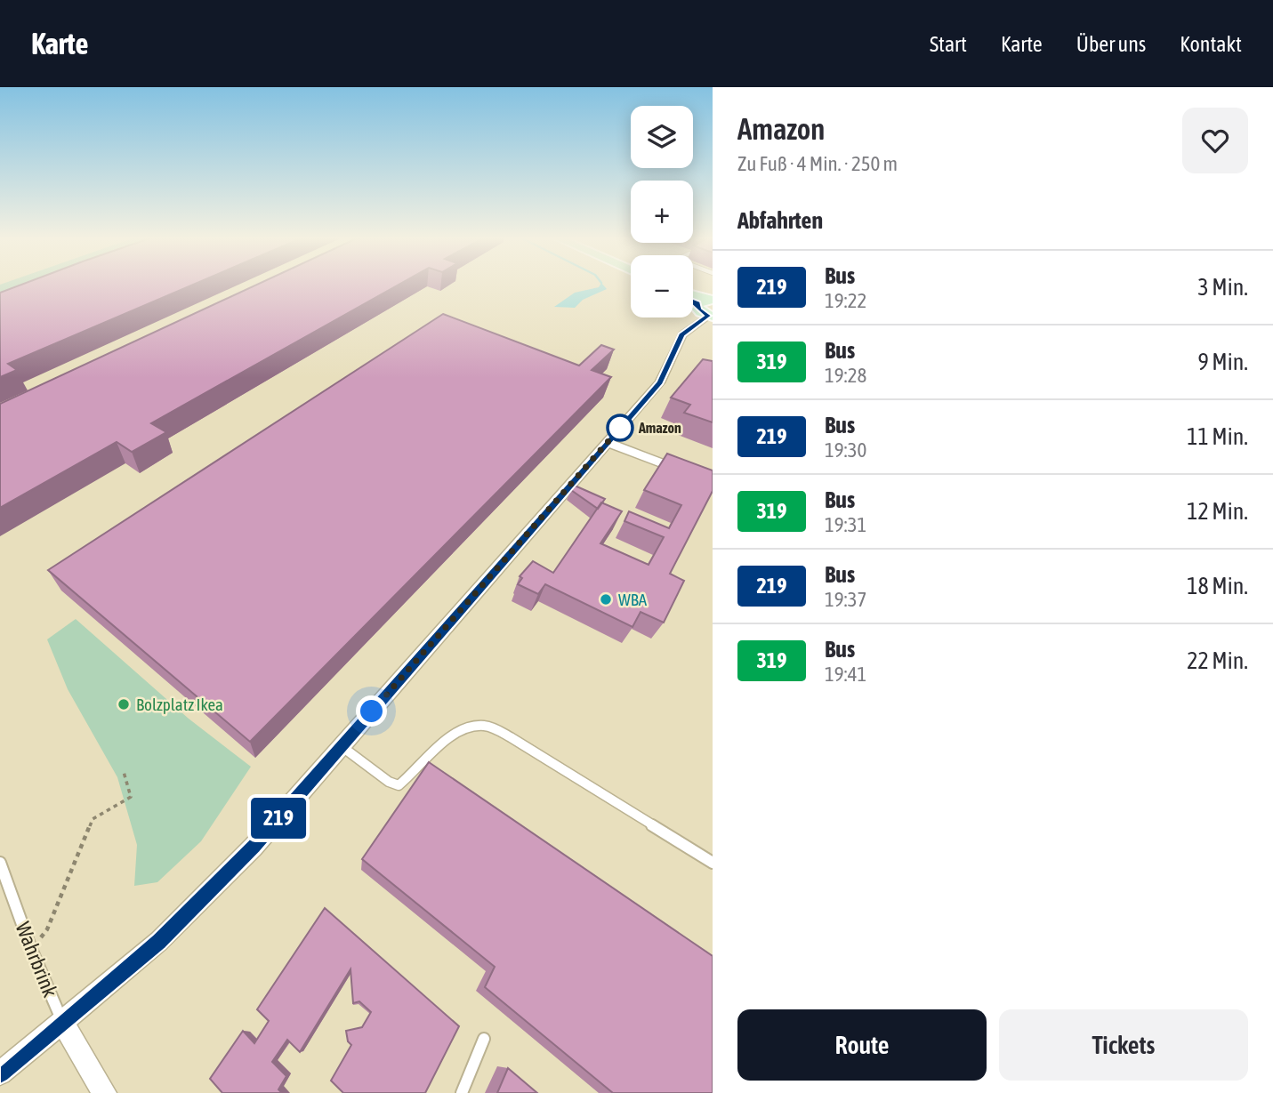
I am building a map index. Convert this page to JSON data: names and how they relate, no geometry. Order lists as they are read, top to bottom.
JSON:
{
  "streets": {
    "street": ["Wahrbrink"]
  },
  "places": ["Amazon", "WBA", "Bolzplatz Ikea"],
  "lines": ["bus line 219"],
  "page": {
    "header": "Karte",
    "nav": [
      "Start",
      "Karte",
      "Über uns",
      "Kontakt"
    ],
    "on_map": "219",
    "heading": [
      ["Amazon", "Zu Fuß · 4 Min. · 250 m"],
      "Abfahrten"
    ],
    "map_buttons": ["+", "−"],
    "list": [
      {
        "mark": "219",
        "name": "Bus",
        "note": "19:22",
        "value": "3 Min."
      },
      {
        "mark": "319",
        "name": "Bus",
        "note": "19:28",
        "value": "9 Min."
      },
      {
        "mark": "219",
        "name": "Bus",
        "note": "19:30",
        "value": "11 Min."
      },
      {
        "mark": "319",
        "name": "Bus",
        "note": "19:31",
        "value": "12 Min."
      },
      {
        "mark": "219",
        "name": "Bus",
        "note": "19:37",
        "value": "18 Min."
      },
      {
        "mark": "319",
        "name": "Bus",
        "note": "19:41",
        "value": "22 Min."
      }
    ],
    "buttons": ["Route", "Tickets"]
  }
}
